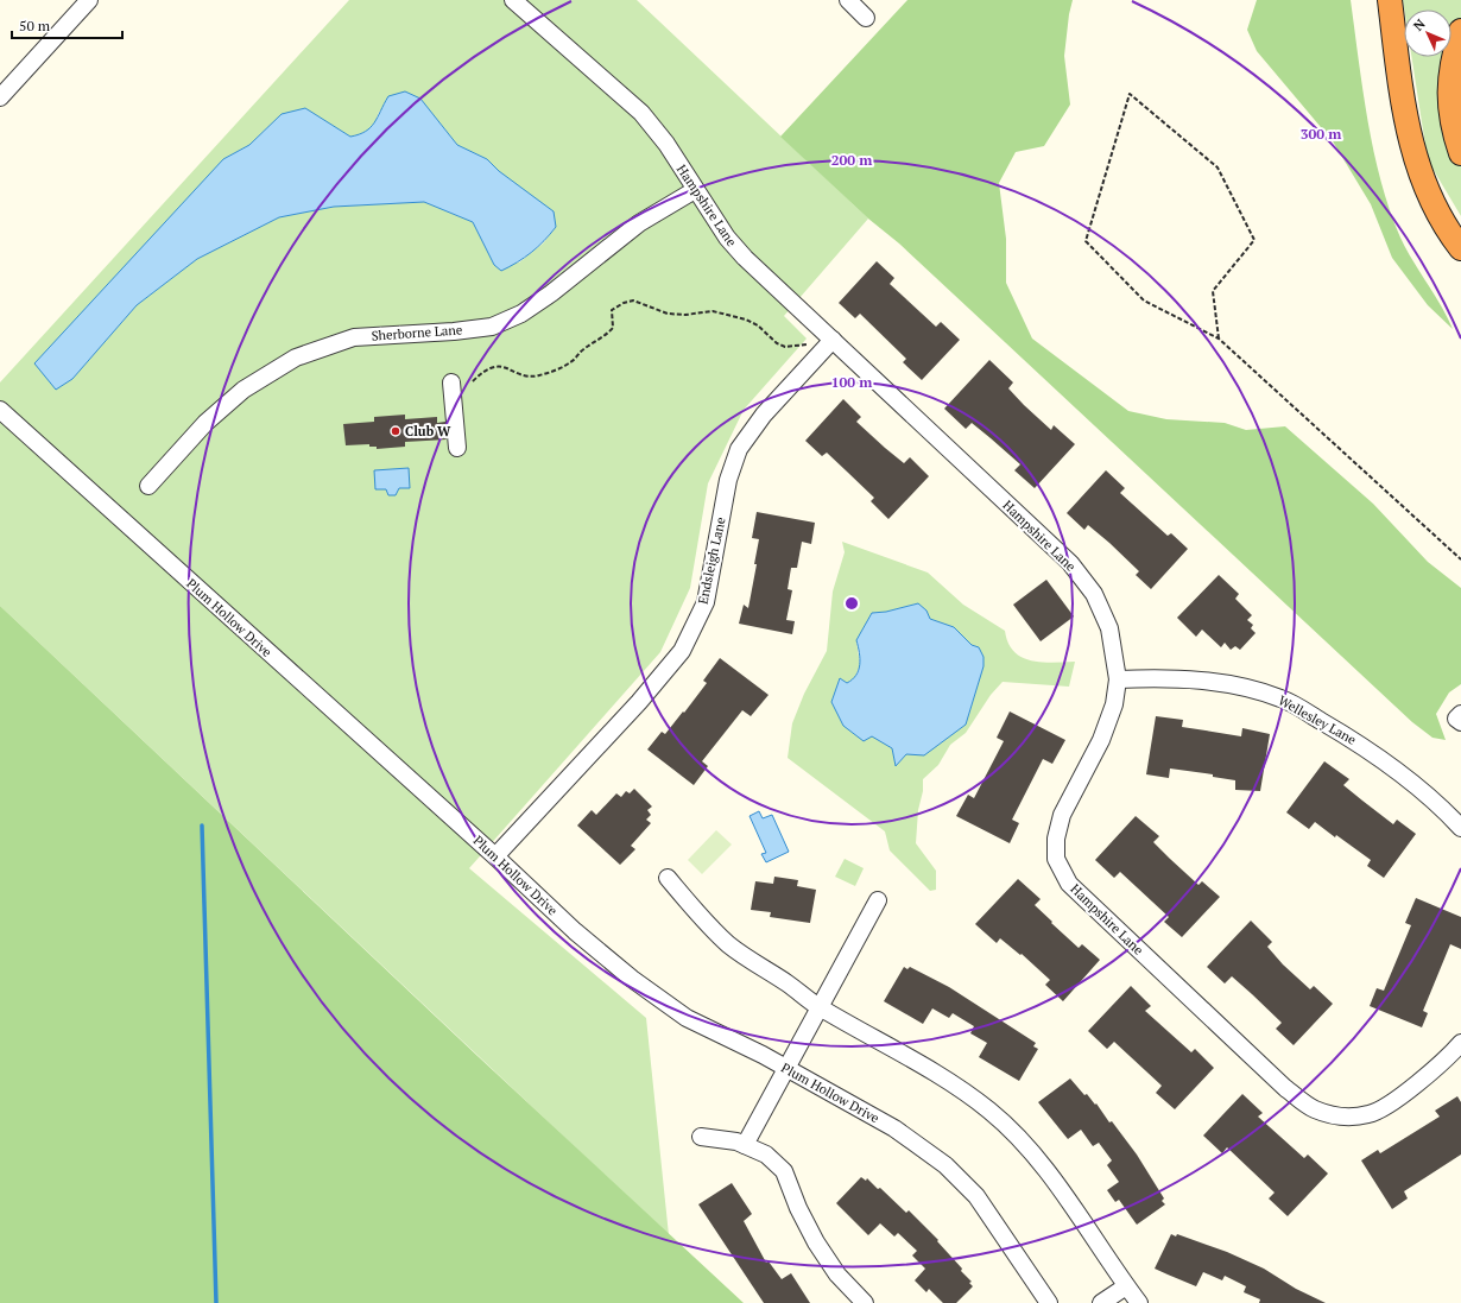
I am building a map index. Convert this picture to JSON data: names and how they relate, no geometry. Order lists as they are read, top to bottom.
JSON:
{
  "streets": {
    "street": [
      "Hampshire Lane",
      "Sherborne Lane",
      "Endsleigh Lane",
      "Plum Hollow Drive",
      "Wellesley Lane"
    ]
  },
  "crossings": [
    ["Hampshire Lane", "Sherborne Lane"],
    ["Hampshire Lane", "Endsleigh Lane"],
    ["Hampshire Lane", "Wellesley Lane"],
    ["Endsleigh Lane", "Plum Hollow Drive"]
  ],
  "places": ["Club W"],
  "scale_bar": "50 m",
  "north": "top left",
  "rings": ["300 m", "200 m", "100 m"]
}
